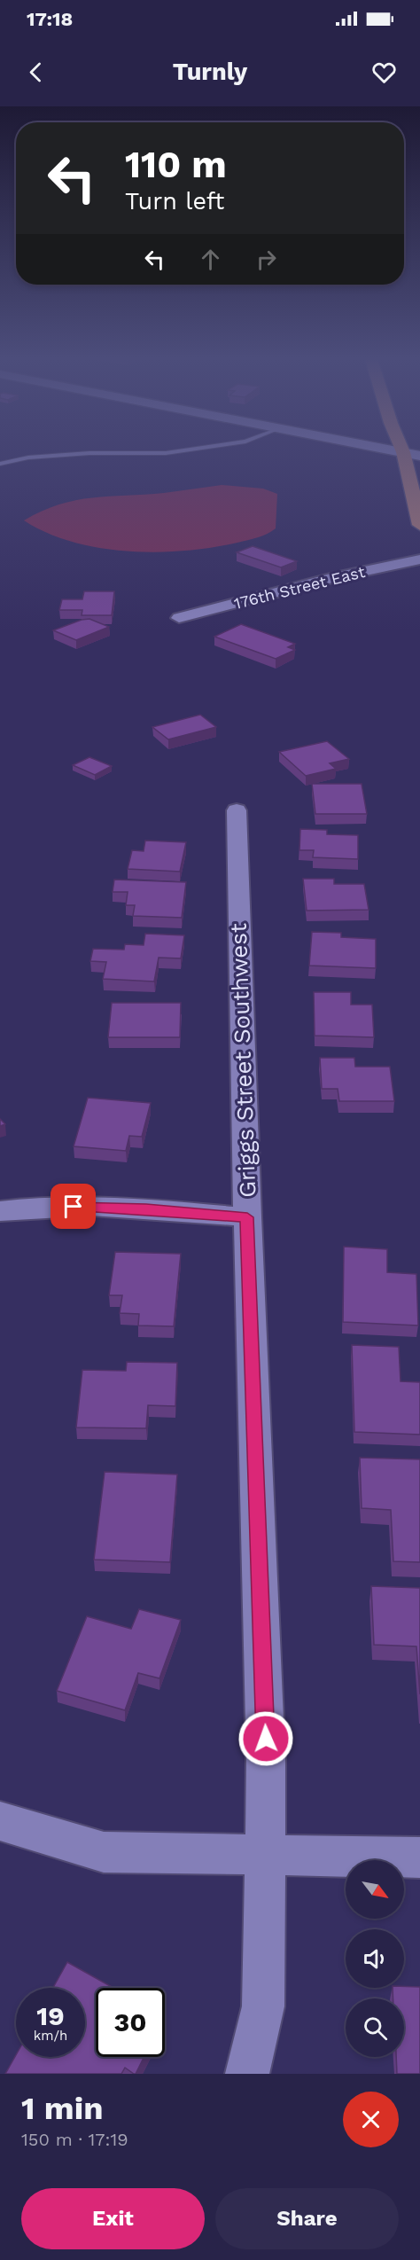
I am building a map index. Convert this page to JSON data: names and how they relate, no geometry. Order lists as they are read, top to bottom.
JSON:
{
  "streets": {
    "street": ["176th Street East", "Griggs Street Southwest"]
  },
  "north": "bottom right",
  "page": {
    "status": "17:18",
    "header": "Turnly",
    "turn": ["110 m", "Turn left"],
    "speed": "19 km/h",
    "limit": "30",
    "heading": ["1 min", "150 m · 17:19"],
    "buttons": ["Exit", "Share"]
  }
}
